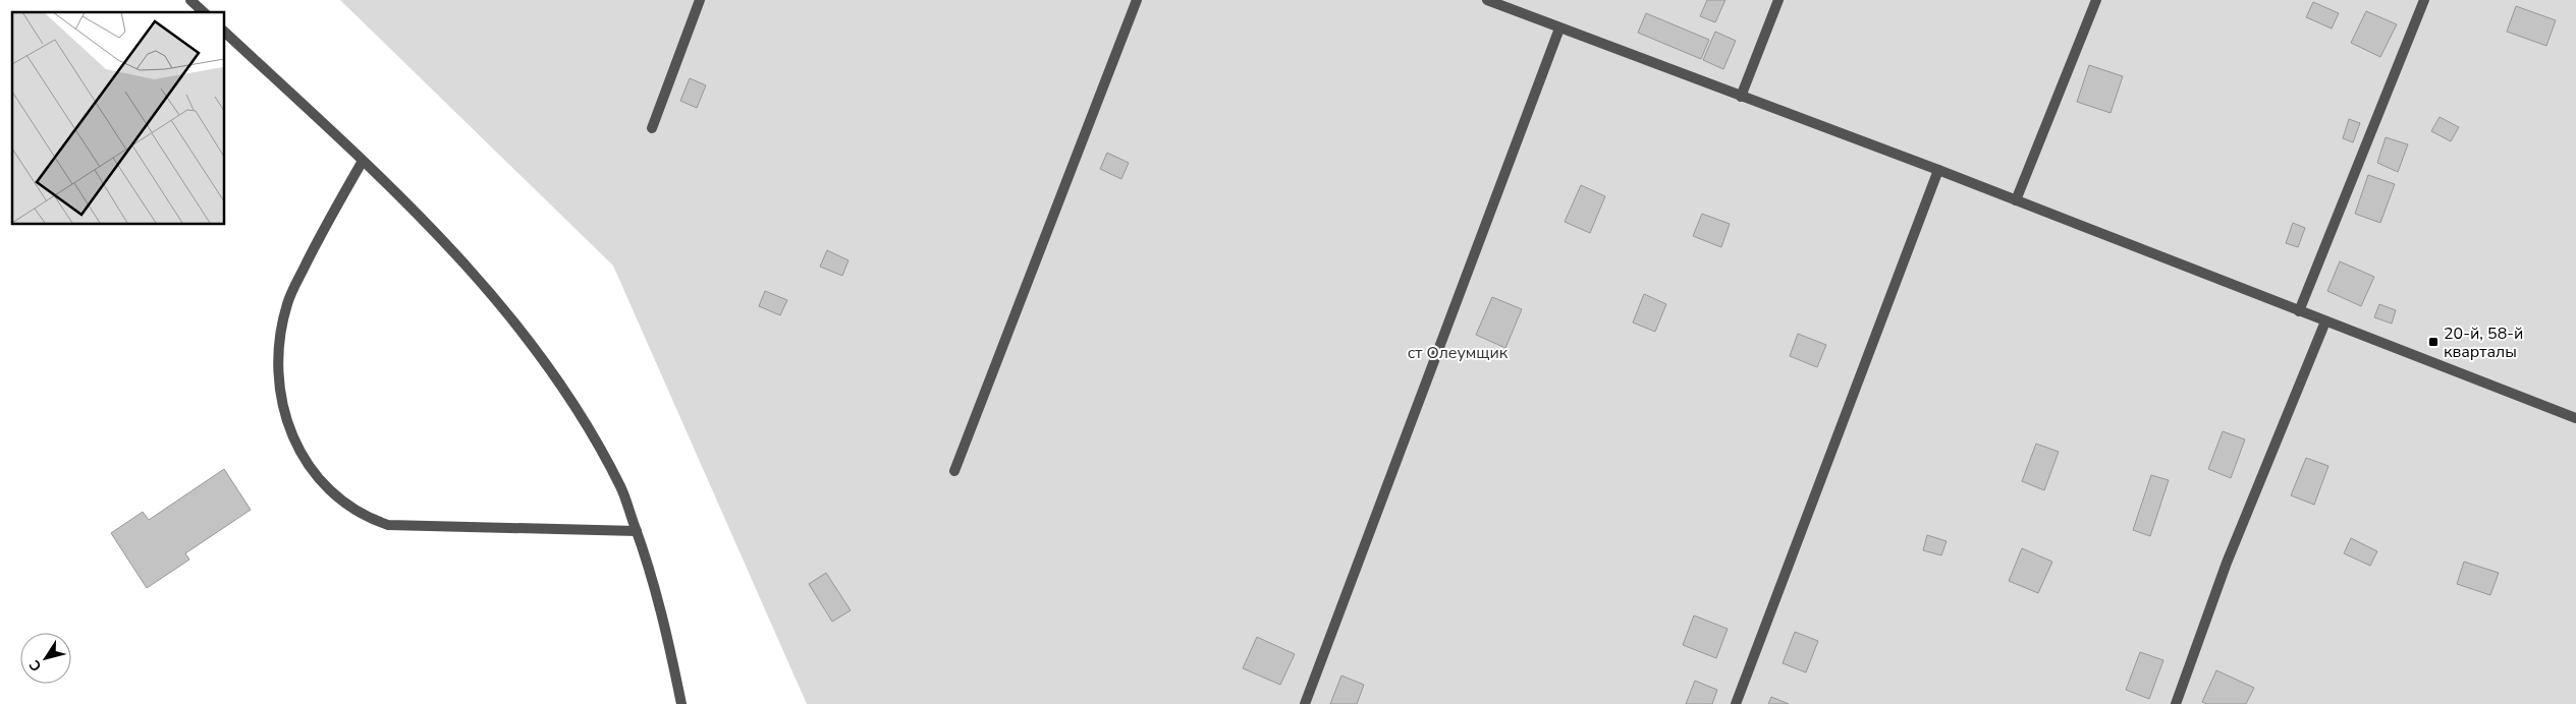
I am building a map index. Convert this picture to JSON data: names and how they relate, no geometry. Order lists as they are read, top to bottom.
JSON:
{
  "parks": ["ст Олеумщик"],
  "places": {
    "transit": ["20-й, 58-й кварталы"]
  },
  "north": "bottom left"
}
